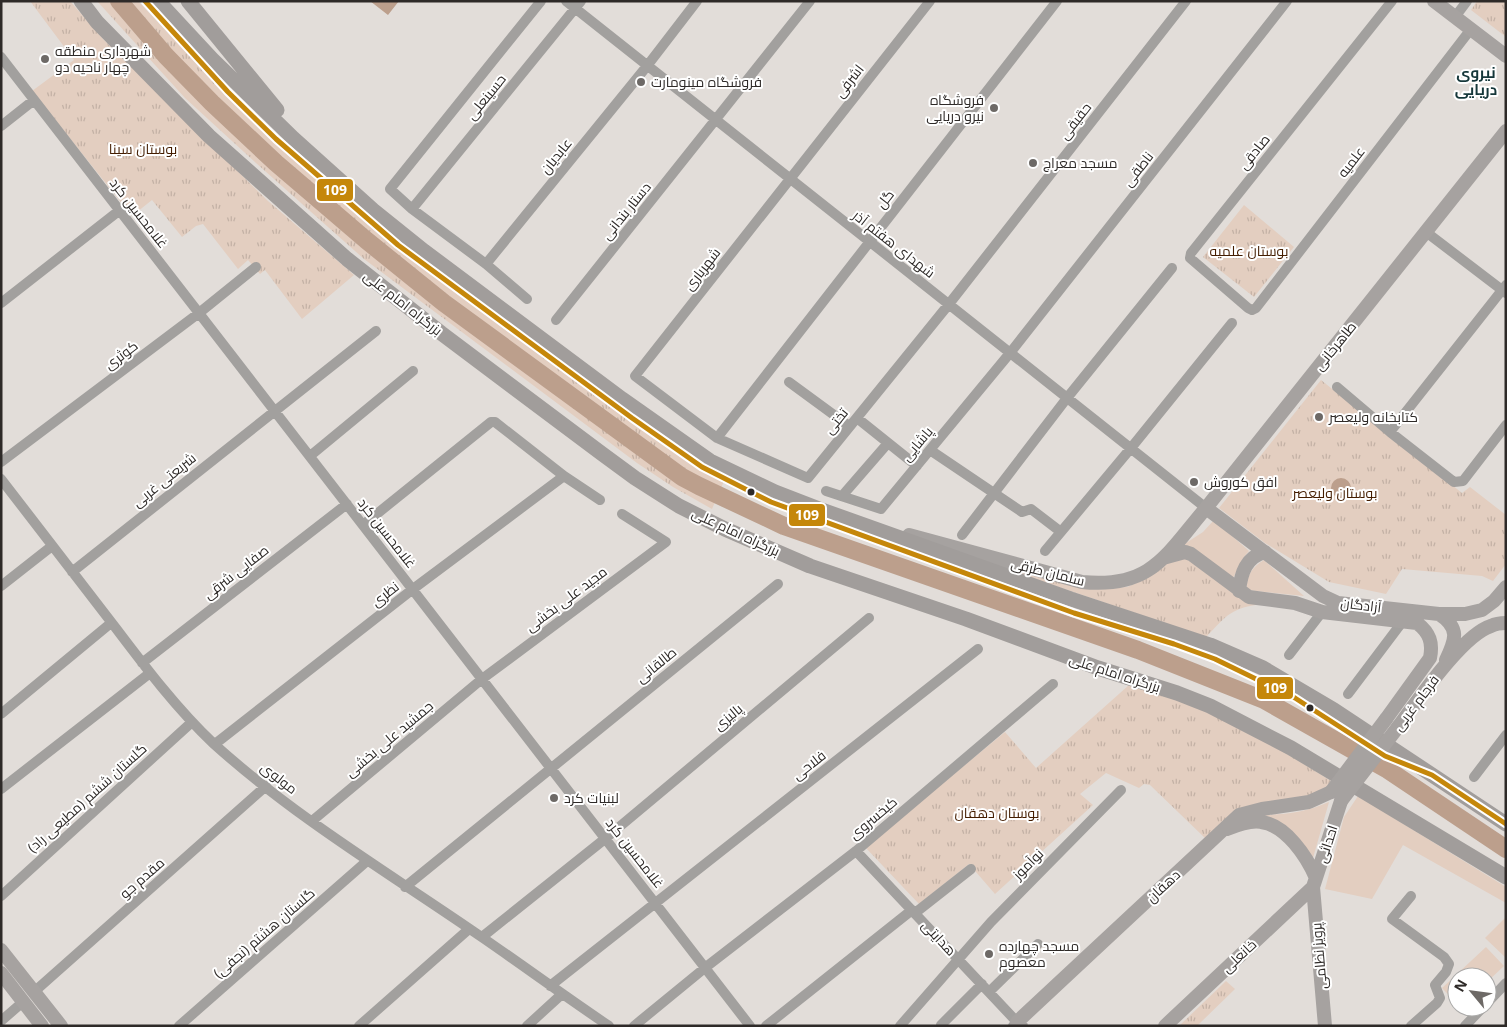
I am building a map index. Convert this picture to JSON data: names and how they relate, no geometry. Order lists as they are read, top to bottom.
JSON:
{
  "streets": {
    "highway": ["بزرگراه امام علی"],
    "main road": [
      "طاهرخانی",
      "سلمان طرقی",
      "آزادگان",
      "فرجام غربی",
      "احداثی",
      "دهقان",
      "خانعلی",
      "پرویز نظامی"
    ],
    "street": [
      "اشرفی",
      "حسینعلی",
      "حقیقی",
      "صادقی",
      "عابدیان",
      "علمیه",
      "ناطقی",
      "گل",
      "دستار بندانی",
      "غلامحسین کرد",
      "شهدای هفتم آذر",
      "شهریاری",
      "کوثری",
      "تختی",
      "پاشایی",
      "شریعتی غربی",
      "صفایی شرقی",
      "نظری",
      "مجید علی بخشی",
      "طالقانی",
      "پالیزی",
      "جمشید علی بخشی",
      "فلاحی",
      "مولوی",
      "گلستان ششم (مطیعی راد)",
      "کیخسروی",
      "نوآموز",
      "مقدم جو",
      "گلستان هشتم (نجفی)",
      "هدایتی"
    ]
  },
  "crossings": [
    ["اشرفی", "شهدای هفتم آذر"],
    ["اشرفی", "شهریاری"],
    ["حسینعلی", "شهدای هفتم آذر"],
    ["حقیقی", "شهدای هفتم آذر"],
    ["حقیقی", "تختی"],
    ["صادقی", "علمیه"],
    ["عابدیان", "شهدای هفتم آذر"],
    ["ناطقی", "شهدای هفتم آذر"],
    ["ناطقی", "پاشایی"],
    ["گل", "شهدای هفتم آذر"],
    ["گل", "شهریاری"],
    ["گل", "تختی"],
    ["دستار بندانی", "شهدای هفتم آذر"],
    ["غلامحسین کرد", "کوثری"],
    ["غلامحسین کرد", "شریعتی غربی"],
    ["غلامحسین کرد", "صفایی شرقی"],
    ["غلامحسین کرد", "نظری"],
    ["غلامحسین کرد", "مجید علی بخشی"],
    ["غلامحسین کرد", "طالقانی"],
    ["غلامحسین کرد", "پالیزی"],
    ["غلامحسین کرد", "جمشید علی بخشی"],
    ["غلامحسین کرد", "فلاحی"],
    ["غلامحسین کرد", "کیخسروی"],
    ["شهدای هفتم آذر", "شهریاری"],
    ["شهدای هفتم آذر", "طاهرخانی"],
    ["شهدای هفتم آذر", "تختی"],
    ["شهدای هفتم آذر", "پاشایی"],
    ["شهدای هفتم آذر", "آزادگان"],
    ["شهریاری", "تختی"],
    ["طاهرخانی", "سلمان طرقی"],
    ["طاهرخانی", "آزادگان"],
    ["شریعتی غربی", "مولوی"],
    ["صفایی شرقی", "مولوی"],
    ["سلمان طرقی", "فرجام غربی"],
    ["نظری", "مولوی"],
    ["مجید علی بخشی", "جمشید علی بخشی"],
    ["طالقانی", "مولوی"],
    ["فرجام غربی", "احداثی"],
    ["فرجام غربی", "دهقان"],
    ["پالیزی", "مولوی"],
    ["جمشید علی بخشی", "مولوی"],
    ["فلاحی", "مولوی"],
    ["مولوی", "گلستان ششم (مطیعی راد)"],
    ["مولوی", "مقدم جو"],
    ["مولوی", "گلستان هشتم (نجفی)"],
    ["کیخسروی", "هدایتی"],
    ["احداثی", "دهقان"],
    ["احداثی", "خانعلی"],
    ["احداثی", "پرویز نظامی"],
    ["نوآموز", "هدایتی"],
    ["دهقان", "هدایتی"],
    ["خانعلی", "پرویز نظامی"]
  ],
  "districts": ["نیروی دریایی"],
  "parks": [
    "بوستان سینا",
    "بوستان علمیه",
    "بوستان ولیعصر",
    "بوستان دهقان"
  ],
  "places": [
    "شهرداری منطقه چهار ناحیه دو",
    "فروشگاه مینومارت",
    "فروشگاه نیرو دریایی",
    "مسجد معراج",
    "کتابخانه ولیعصر",
    "افق کوروش",
    "لبنیات کرد",
    "مسجد چهارده معصوم"
  ],
  "lines": ["transit line 109"],
  "north": "top left"
}
